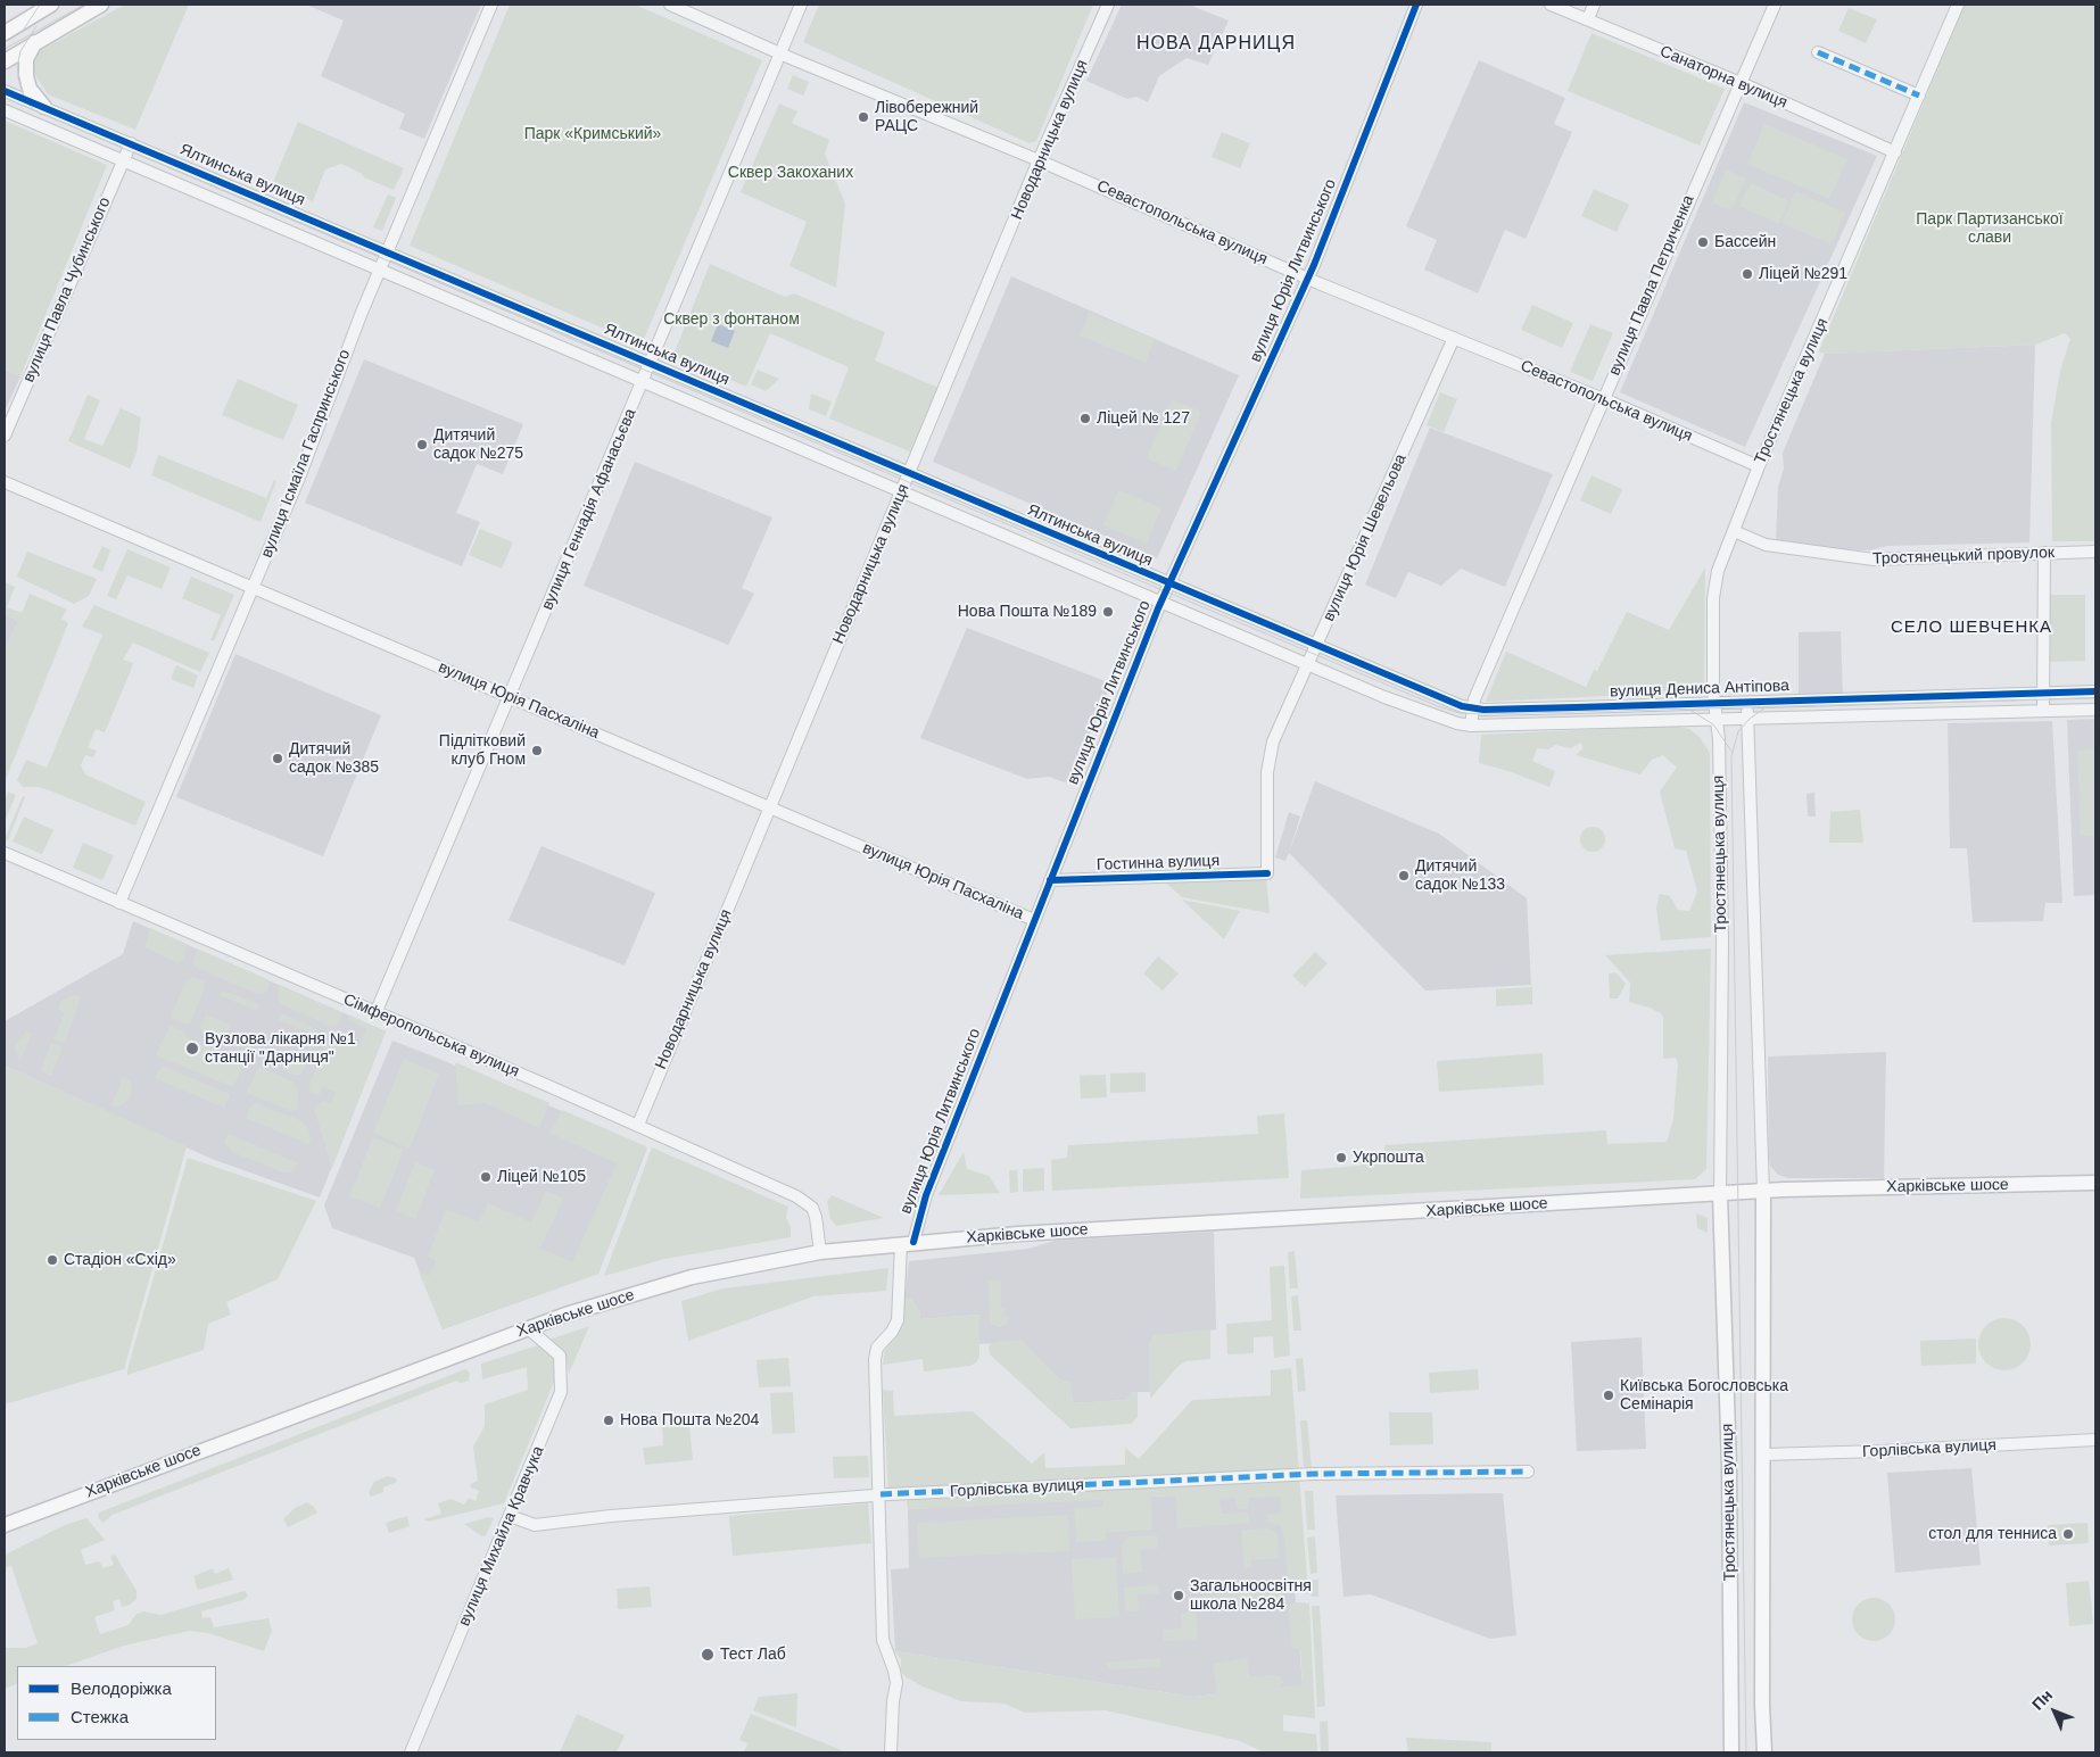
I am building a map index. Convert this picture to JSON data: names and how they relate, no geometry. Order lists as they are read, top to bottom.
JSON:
{
  "streets": {
    "main road": ["Тростянецька вулиця", "Харківське шосе"],
    "street": [
      "Санаторна вулиця",
      "Новодарницька вулиця",
      "Ялтинська вулиця",
      "Севастопольська вулиця",
      "вулиця Юрія Литвинського",
      "вулиця Павла Петриченка",
      "вулиця Павла Чубинського",
      "вулиця Ісмаїла Гаспринського",
      "вулиця Геннадія Афанасьєва",
      "вулиця Юрія Шевельова",
      "Тростянецький провулок",
      "вулиця Дениса Антіпова",
      "вулиця Юрія Пасхаліна",
      "Гостинна вулиця",
      "Сімферопольська вулиця",
      "Горлівська вулиця",
      "вулиця Михайла Кравчука"
    ]
  },
  "crossings": [
    ["Санаторна вулиця", "вулиця Павла Петриченка"],
    ["Санаторна вулиця", "Тростянецька вулиця"],
    ["Новодарницька вулиця", "Ялтинська вулиця"],
    ["Новодарницька вулиця", "Севастопольська вулиця"],
    ["Новодарницька вулиця", "вулиця Юрія Пасхаліна"],
    ["Новодарницька вулиця", "Сімферопольська вулиця"],
    ["Ялтинська вулиця", "вулиця Юрія Литвинського"],
    ["Ялтинська вулиця", "вулиця Павла Чубинського"],
    ["Ялтинська вулиця", "вулиця Ісмаїла Гаспринського"],
    ["Ялтинська вулиця", "вулиця Геннадія Афанасьєва"],
    ["Ялтинська вулиця", "вулиця Юрія Шевельова"],
    ["Ялтинська вулиця", "вулиця Дениса Антіпова"],
    ["Севастопольська вулиця", "вулиця Юрія Литвинського"],
    ["Севастопольська вулиця", "вулиця Павла Петриченка"],
    ["Севастопольська вулиця", "Тростянецька вулиця"],
    ["Севастопольська вулиця", "вулиця Геннадія Афанасьєва"],
    ["Севастопольська вулиця", "вулиця Юрія Шевельова"],
    ["вулиця Юрія Литвинського", "вулиця Юрія Пасхаліна"],
    ["вулиця Юрія Литвинського", "Гостинна вулиця"],
    ["вулиця Юрія Литвинського", "Харківське шосе"],
    ["вулиця Юрія Литвинського", "Горлівська вулиця"],
    ["вулиця Павла Петриченка", "вулиця Дениса Антіпова"],
    ["Тростянецька вулиця", "Тростянецький провулок"],
    ["Тростянецька вулиця", "вулиця Дениса Антіпова"],
    ["Тростянецька вулиця", "Харківське шосе"],
    ["Тростянецька вулиця", "Горлівська вулиця"],
    ["вулиця Ісмаїла Гаспринського", "вулиця Юрія Пасхаліна"],
    ["вулиця Ісмаїла Гаспринського", "Сімферопольська вулиця"],
    ["вулиця Геннадія Афанасьєва", "вулиця Юрія Пасхаліна"],
    ["вулиця Геннадія Афанасьєва", "Сімферопольська вулиця"],
    ["вулиця Юрія Шевельова", "вулиця Дениса Антіпова"],
    ["вулиця Юрія Шевельова", "Гостинна вулиця"],
    ["Сімферопольська вулиця", "Харківське шосе"],
    ["Харківське шосе", "вулиця Михайла Кравчука"],
    ["Горлівська вулиця", "вулиця Михайла Кравчука"]
  ],
  "districts": ["НОВА ДАРНИЦЯ", "СЕЛО ШЕВЧЕНКА"],
  "parks": [
    "Парк «Кримський»",
    "Сквер Закоханих",
    "Парк Партизанської слави",
    "Сквер з фонтаном"
  ],
  "places": [
    "Лівобережний РАЦС",
    "Бассейн",
    "Ліцей №291",
    "Ліцей № 127",
    "Дитячий садок №275",
    "Нова Пошта №189",
    "Підлітковий клуб Гном",
    "Дитячий садок №385",
    "Дитячий садок №133",
    "Вузлова лікарня №1 станції \"Дарниця\"",
    "Укрпошта",
    "Ліцей №105",
    "Стадіон «Схід»",
    "Київська Богословська Семінарія",
    "Нова Пошта №204",
    "стол для тенниса",
    "Загальноосвітня школа №284",
    "Тест Лаб"
  ],
  "legend": ["Велодоріжка", "Стежка"],
  "north": "top left"
}
